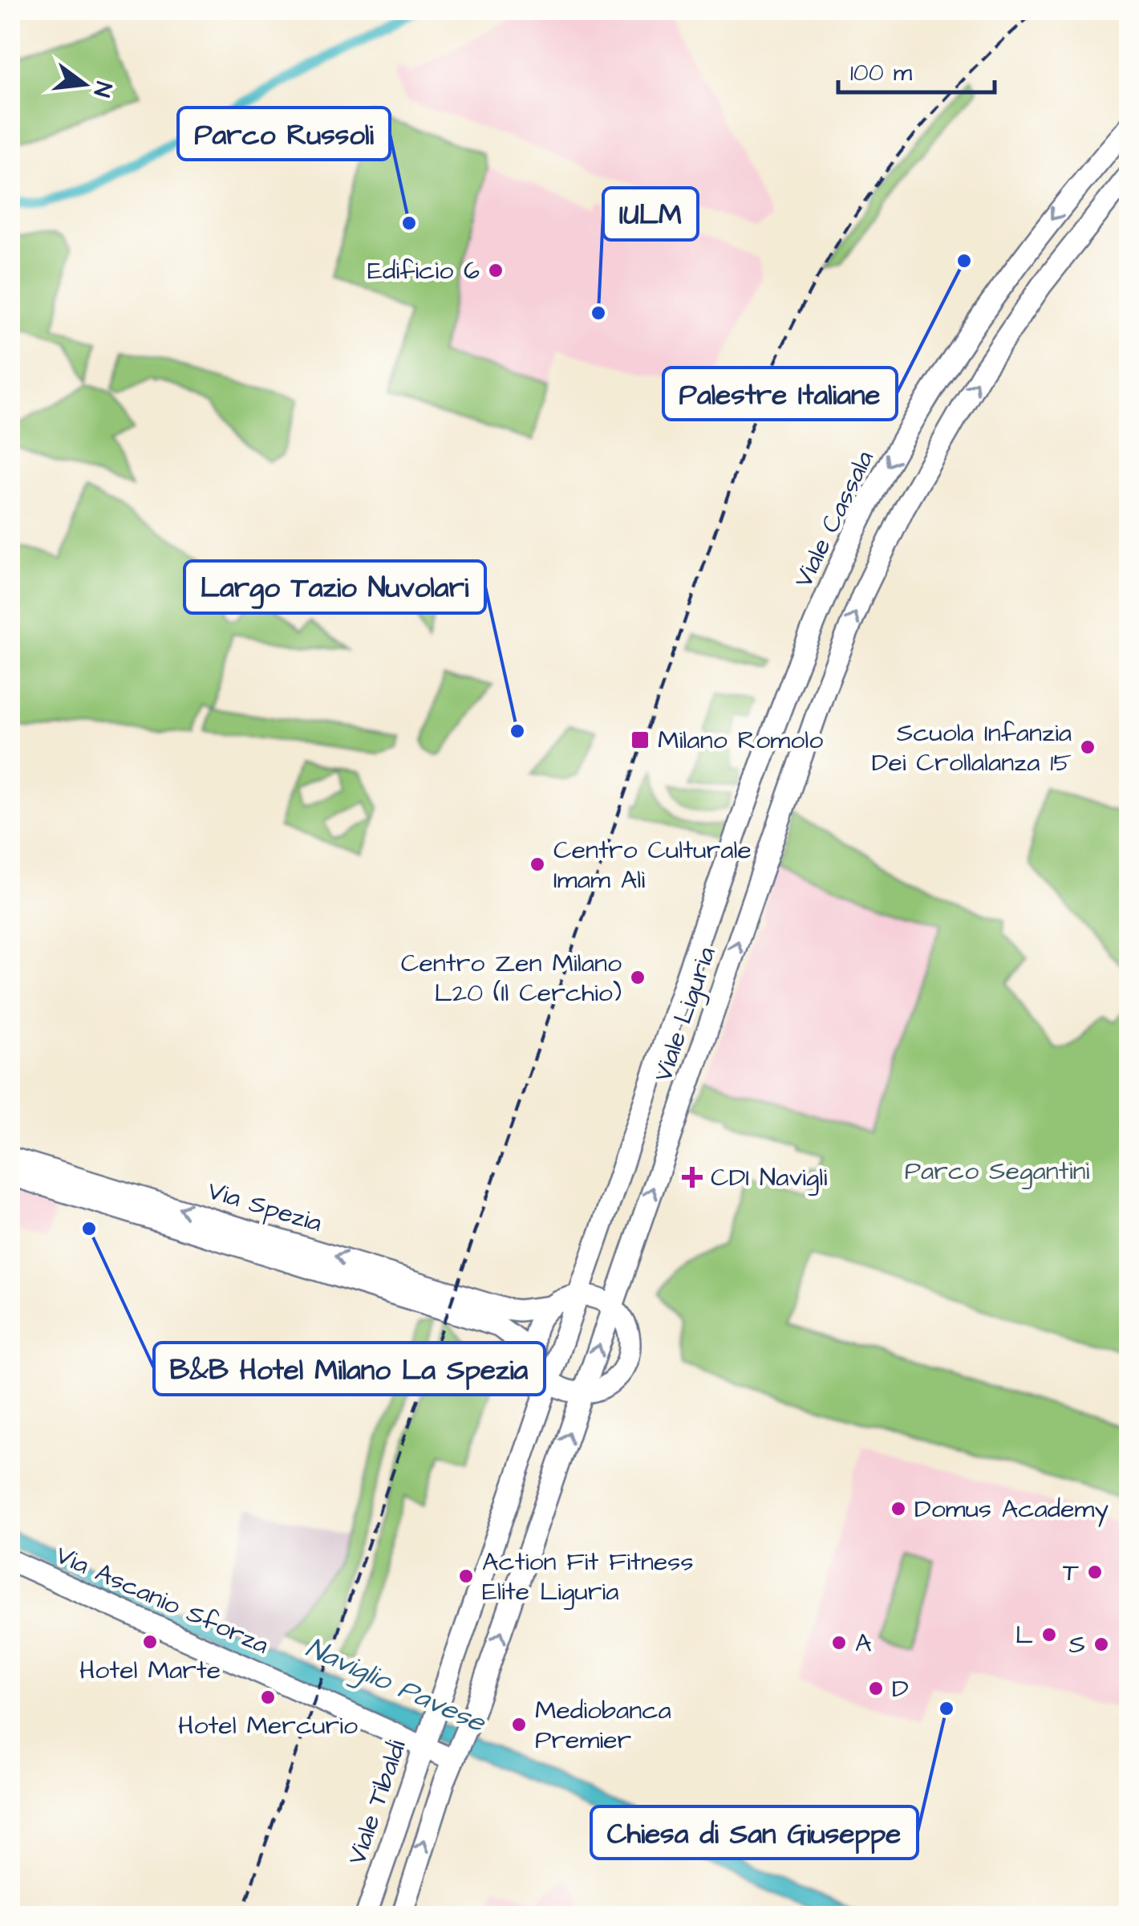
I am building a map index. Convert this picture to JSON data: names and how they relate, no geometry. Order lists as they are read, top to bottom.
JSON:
{
  "streets": {
    "main road": [
      "Viale Cassala",
      "Viale Liguria",
      "Via Spezia",
      "Via Ascanio Sforza",
      "Viale Tibaldi"
    ]
  },
  "crossings": [
    ["Viale Cassala", "Viale Liguria"],
    ["Via Ascanio Sforza", "Viale Tibaldi"]
  ],
  "one_way": ["Viale Cassala"],
  "water": ["Naviglio Pavese"],
  "parks": ["Parco Segantini"],
  "places": {
    "other": [
      "Parco Russoli",
      "Palestre Italiane",
      "Edificio 6",
      "IULM",
      "Largo Tazio Nuvolari",
      "Scuola Infanzia Dei Crollalanza 15",
      "Centro Culturale Imam Alì",
      "Centro Zen Milano L20 (Il Cerchio)",
      "B&B Hotel Milano La Spezia",
      "Domus Academy",
      "T",
      "Action Fit Fitness Elite Liguria",
      "L",
      "Hotel Marte",
      "A",
      "S",
      "D",
      "Hotel Mercurio",
      "Chiesa di San Giuseppe",
      "Mediobanca Premier"
    ],
    "transit": ["Milano Romolo"],
    "health": ["CDI Navigli"]
  },
  "scale_bar": "100 m",
  "north": "right"
}
